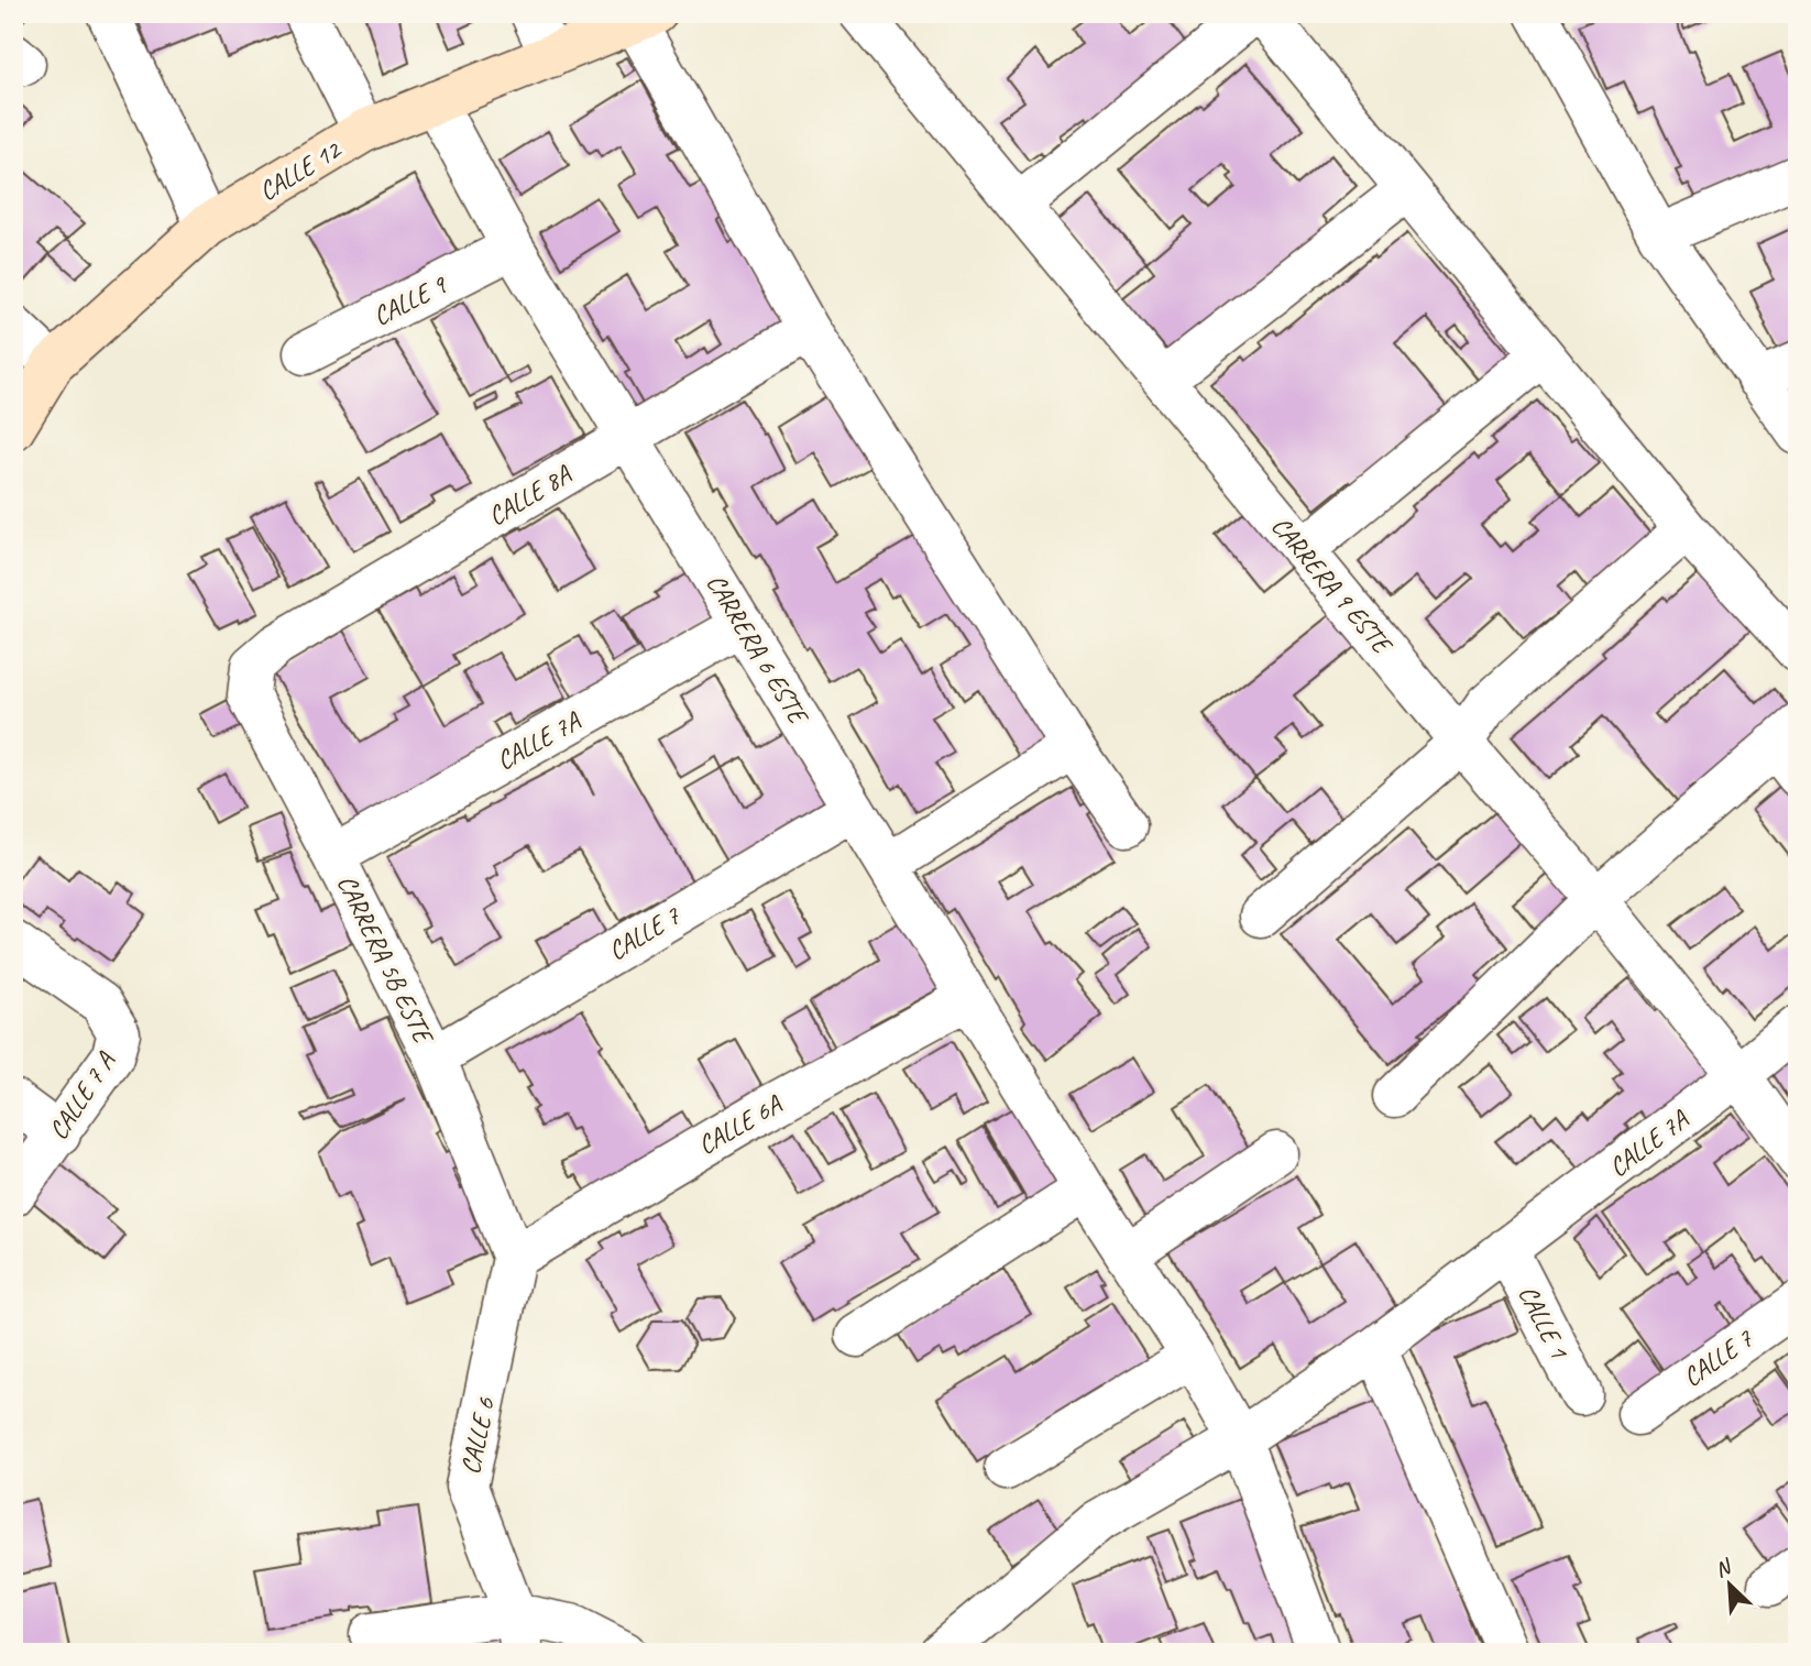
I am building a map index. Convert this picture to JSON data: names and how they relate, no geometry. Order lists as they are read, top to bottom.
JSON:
{
  "streets": {
    "main road": ["CALLE 12"],
    "street": [
      "CALLE 9",
      "CALLE 8A",
      "CARRERA 9 ESTE",
      "CARRERA 6 ESTE",
      "CALLE 7A",
      "CALLE 7",
      "CARRERA 5B ESTE",
      "CALLE 7 A",
      "CALLE 6A",
      "CALLE 1",
      "CALLE 6"
    ]
  },
  "crossings": [
    ["CALLE 12", "CARRERA 6 ESTE"],
    ["CALLE 9", "CARRERA 6 ESTE"],
    ["CALLE 8A", "CARRERA 6 ESTE"],
    ["CALLE 8A", "CARRERA 5B ESTE"],
    ["CARRERA 9 ESTE", "CALLE 7A"],
    ["CARRERA 6 ESTE", "CALLE 7A"],
    ["CARRERA 6 ESTE", "CALLE 7"],
    ["CARRERA 6 ESTE", "CALLE 6A"],
    ["CALLE 7A", "CARRERA 5B ESTE"],
    ["CALLE 7A", "CALLE 1"],
    ["CALLE 7", "CARRERA 5B ESTE"],
    ["CARRERA 5B ESTE", "CALLE 6A"],
    ["CARRERA 5B ESTE", "CALLE 6"],
    ["CALLE 6A", "CALLE 6"]
  ],
  "north": "top left"
}
